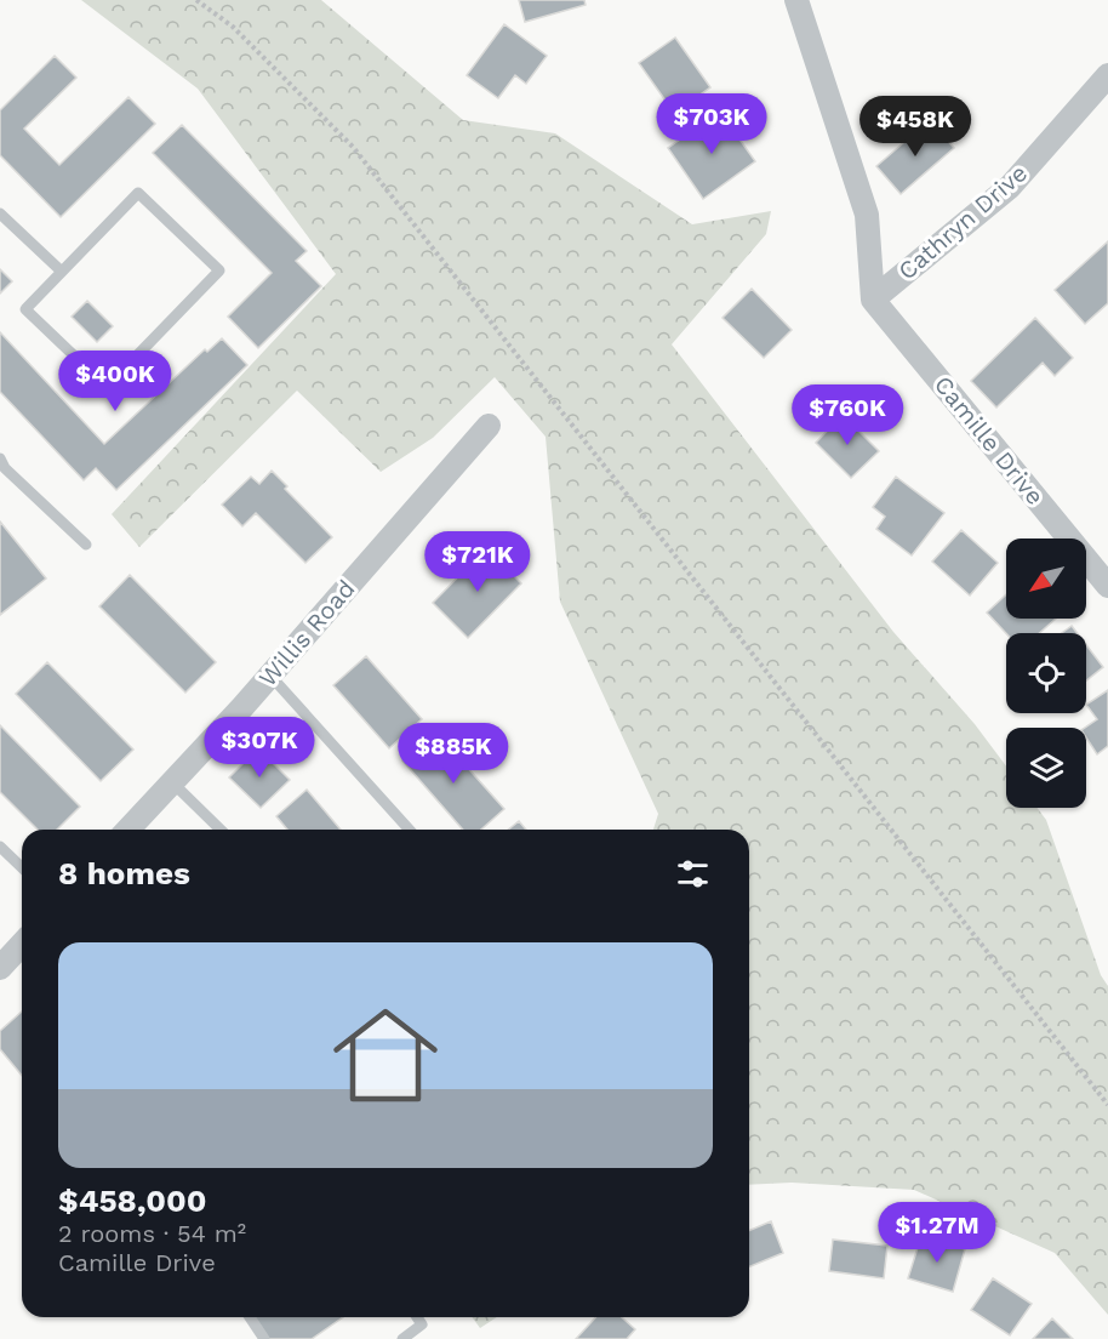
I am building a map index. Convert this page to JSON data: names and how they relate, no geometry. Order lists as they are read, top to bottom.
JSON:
{
  "streets": {
    "street": ["Cathryn Drive", "Camille Drive", "Willis Road"]
  },
  "crossings": [
    ["Cathryn Drive", "Camille Drive"]
  ],
  "north": "bottom left",
  "page": {
    "price": [
      "$703K",
      "$458K",
      "$400K",
      "$760K",
      "$721K",
      "$307K",
      "$885K",
      "$1.27M"
    ],
    "heading": "8 homes",
    "list": [
      {
        "name": "$458,000",
        "note": "2 rooms · 54 m² · Camille Drive"
      }
    ]
  }
}
